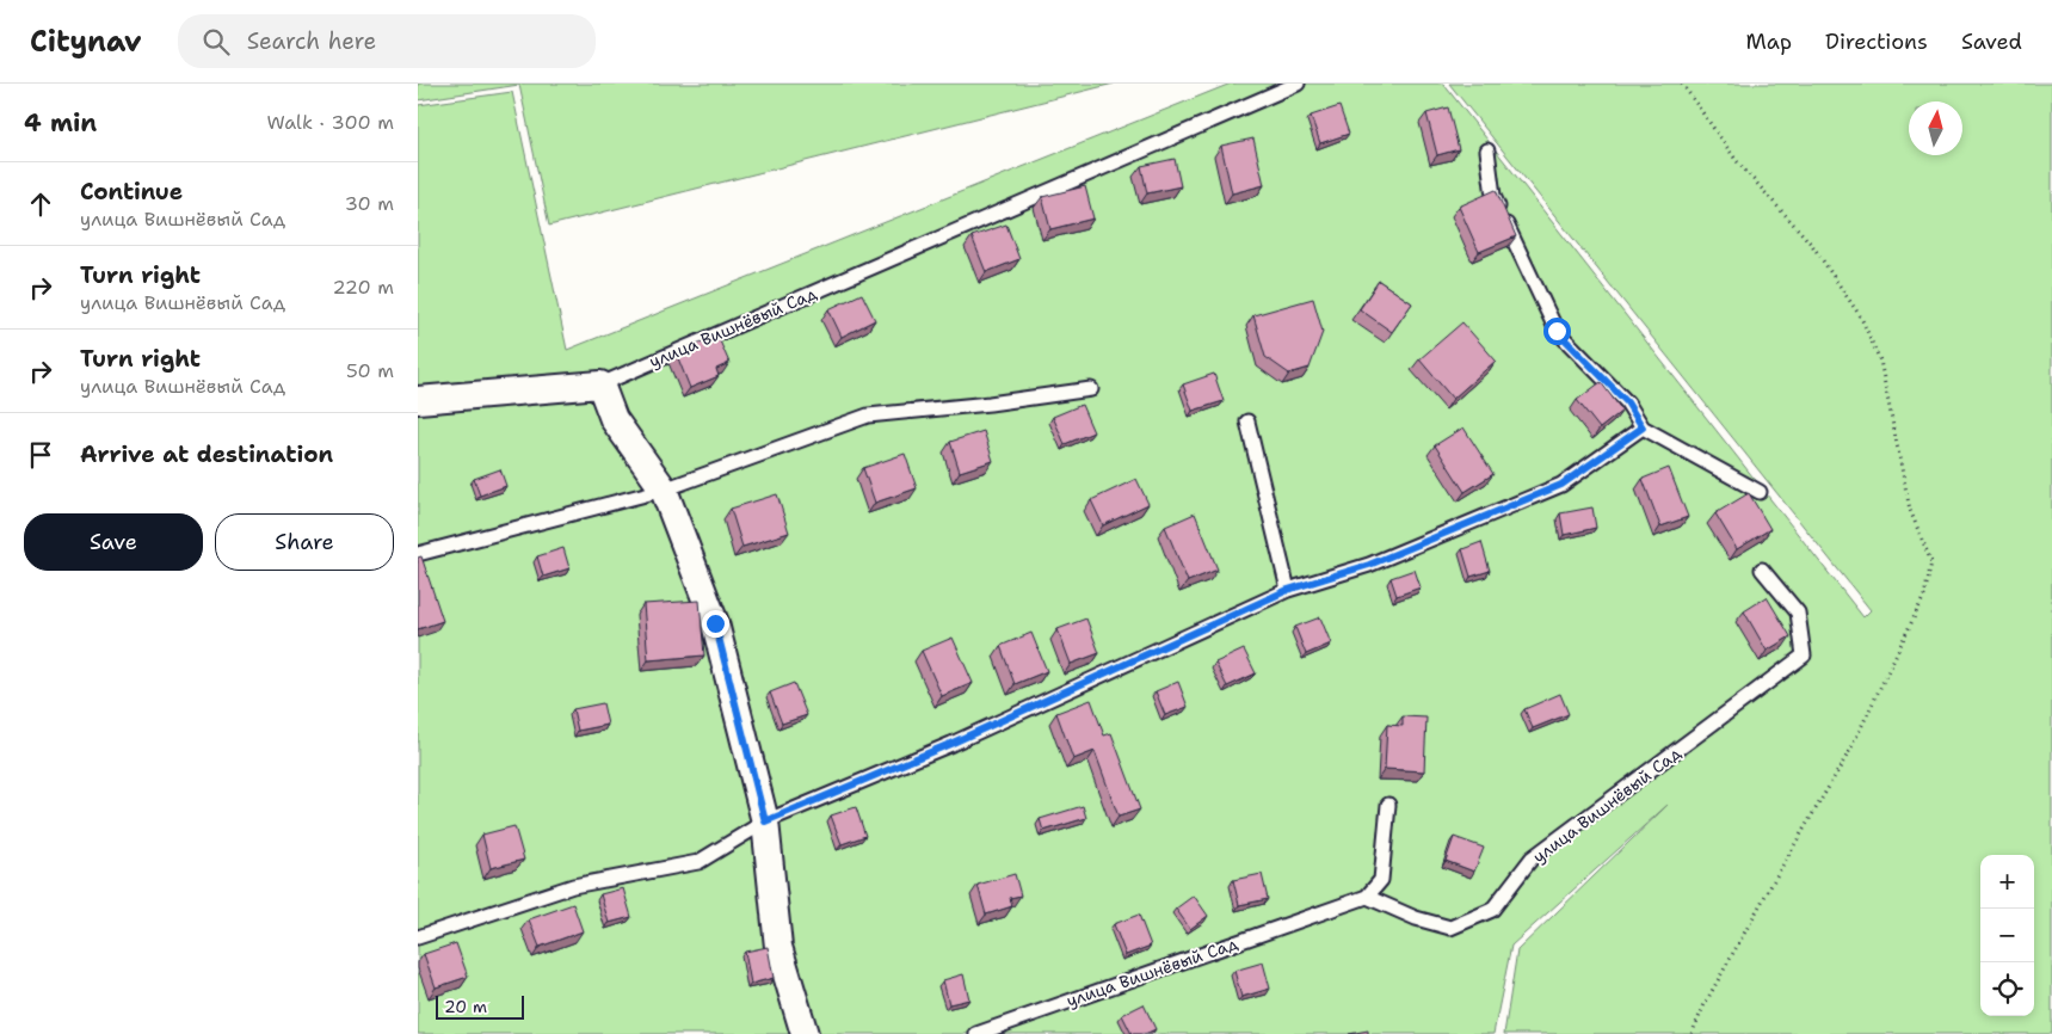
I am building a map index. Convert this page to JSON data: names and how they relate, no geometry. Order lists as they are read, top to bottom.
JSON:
{
  "streets": {
    "lane": ["улица Вишнёвый Сад"]
  },
  "scale_bar": "20 m",
  "north": "top",
  "page": {
    "header": "Citynav",
    "search": "Search here",
    "nav": ["Map", "Directions", "Saved"],
    "heading": ["4 min", "Walk · 300 m"],
    "list": [
      ["Continue", "улица Вишнёвый Сад", "30 m"],
      ["Turn right", "улица Вишнёвый Сад", "220 m"],
      ["Turn right", "улица Вишнёвый Сад", "50 m"],
      "Arrive at destination"
    ],
    "buttons": ["Save", "Share"],
    "map_buttons": ["+", "−"],
    "scale": "20 m"
  }
}
